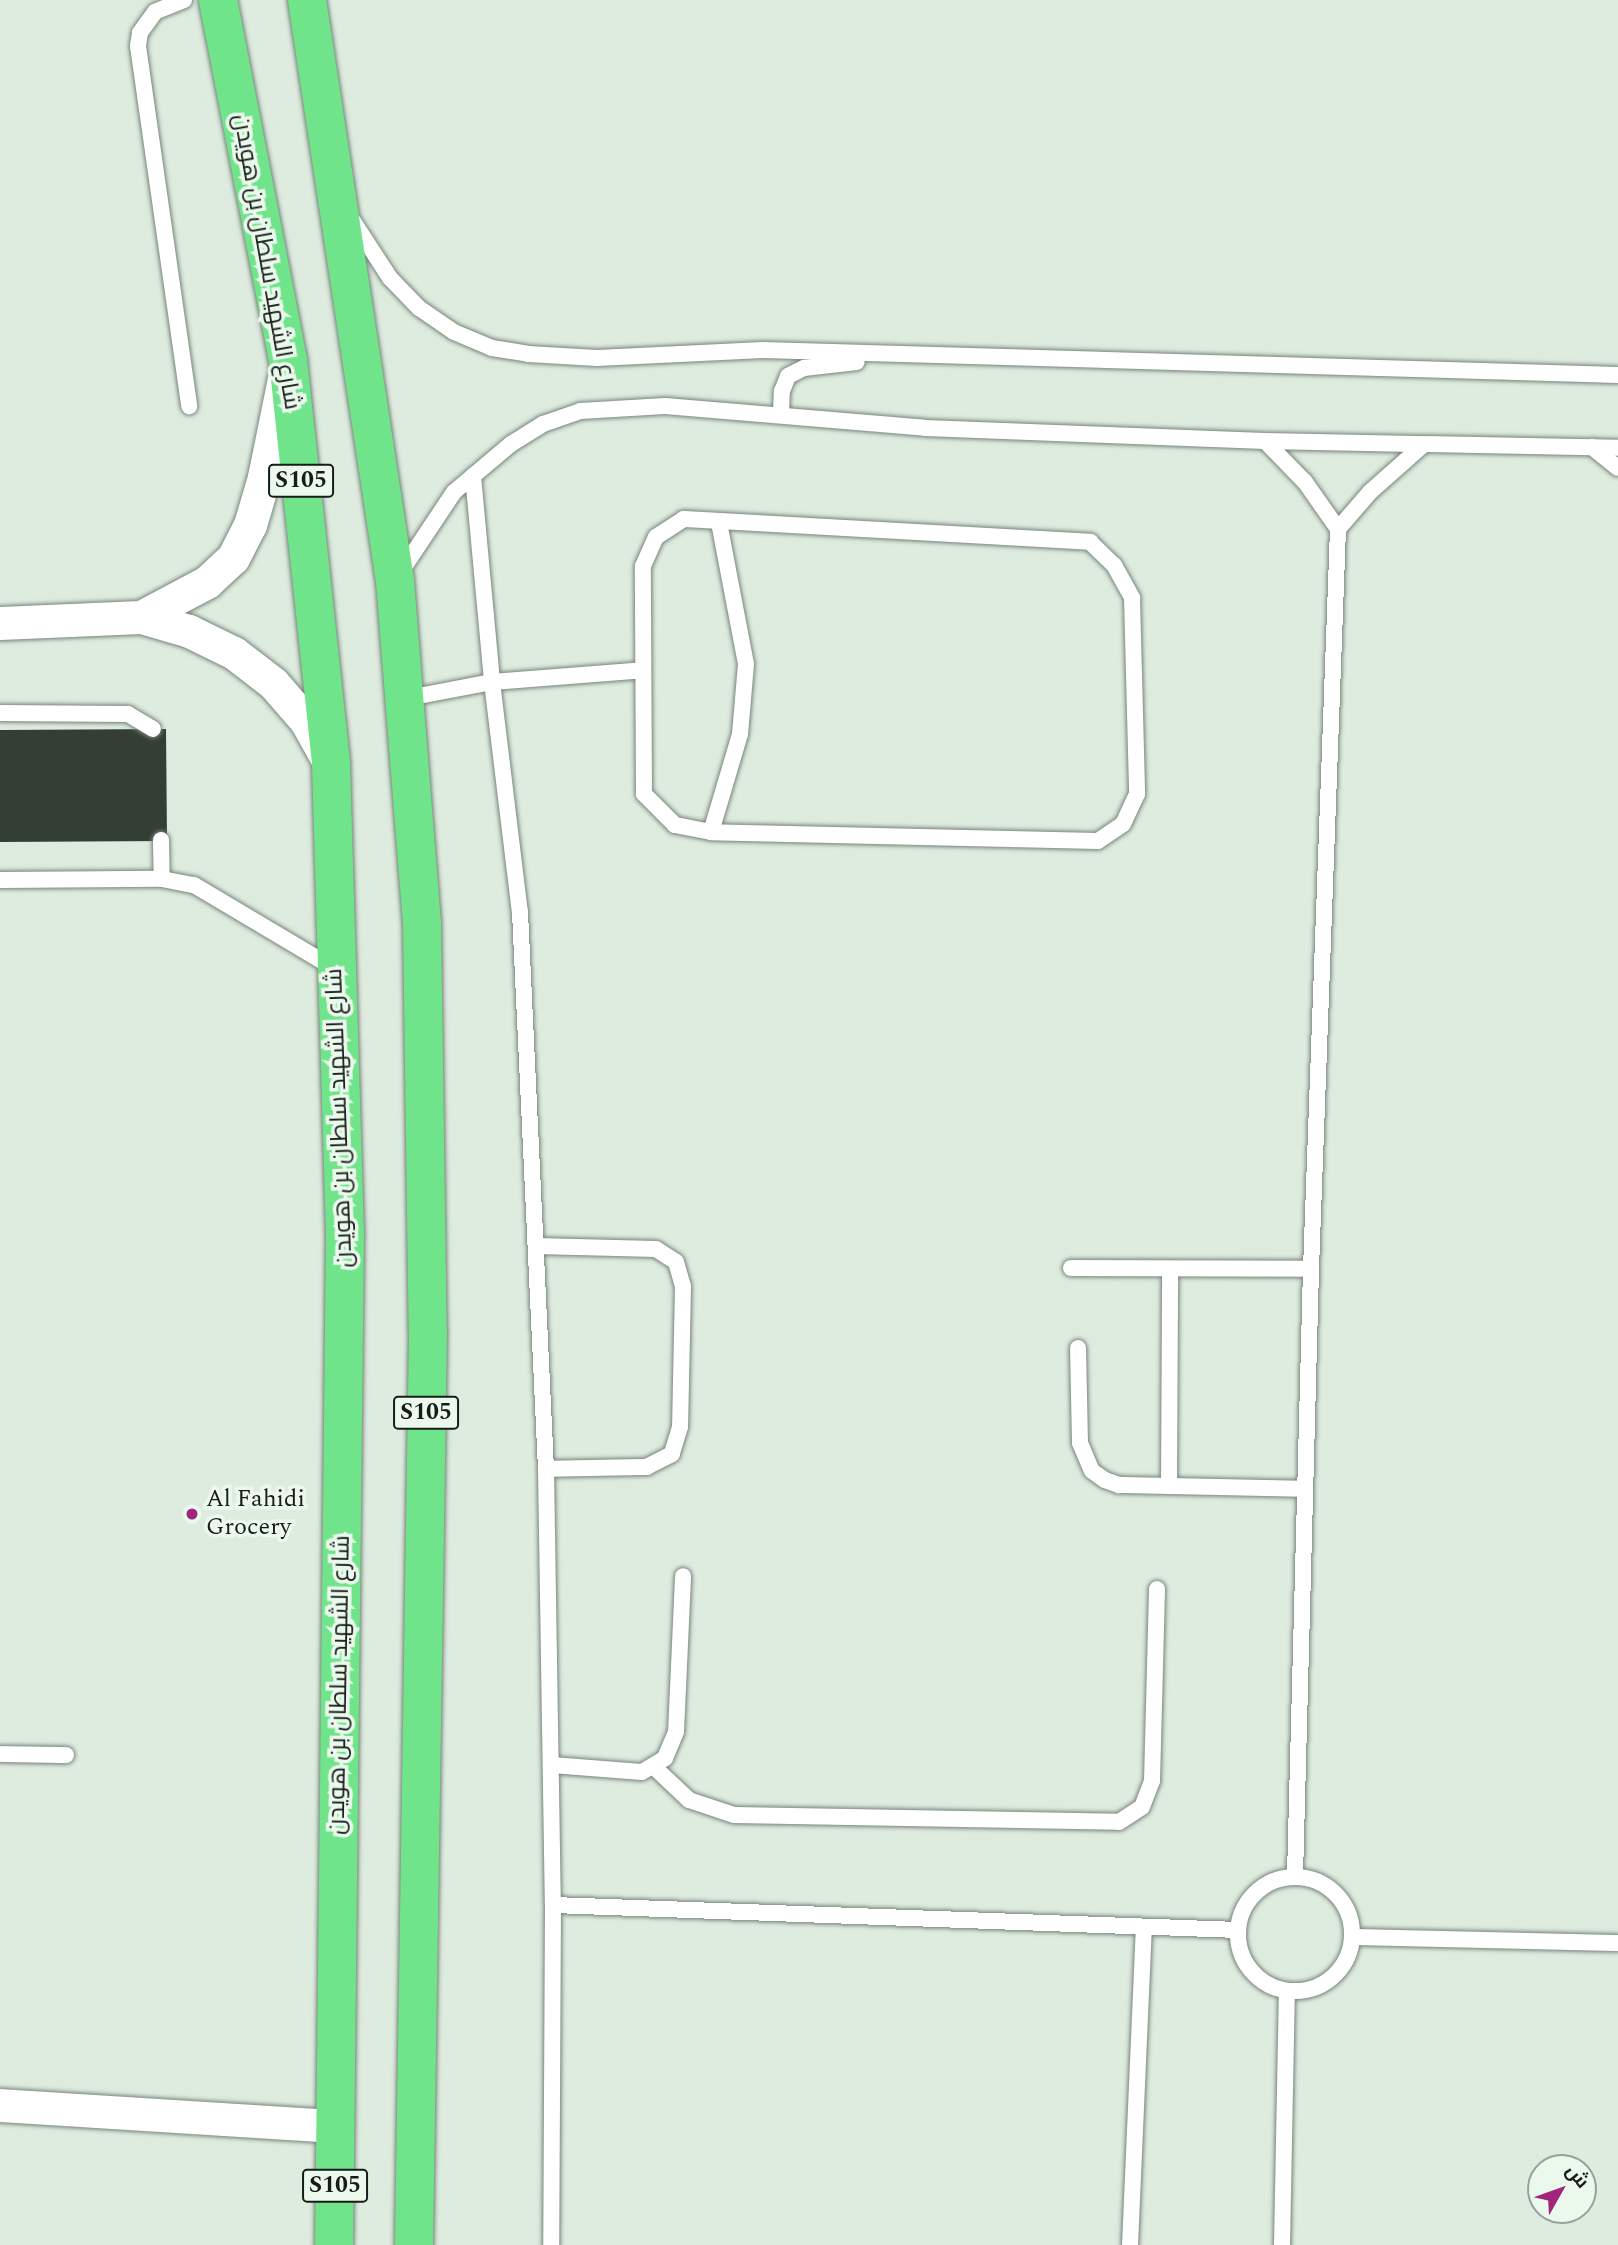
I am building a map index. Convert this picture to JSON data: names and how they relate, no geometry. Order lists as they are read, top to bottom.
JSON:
{
  "streets": {
    "highway": ["شارع الشهيد سلطان بن هويدن", "S105"]
  },
  "places": ["Al Fahidi Grocery"],
  "north": "top right"
}
